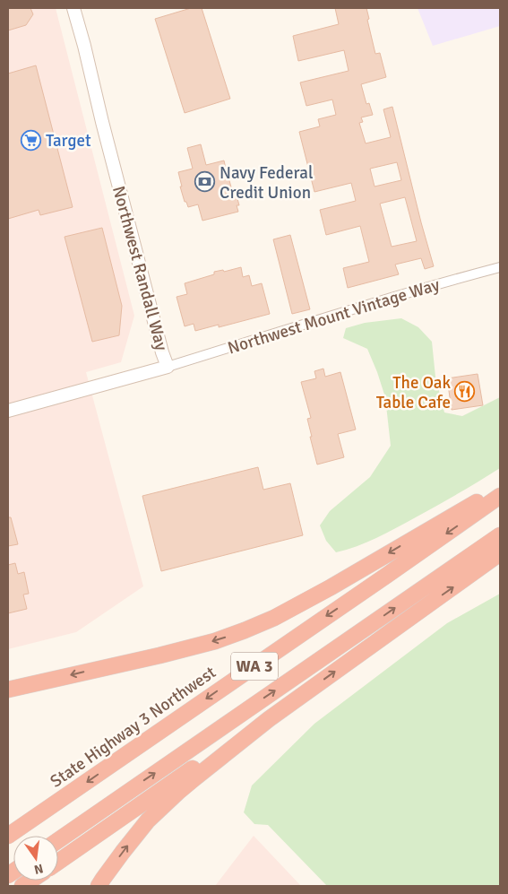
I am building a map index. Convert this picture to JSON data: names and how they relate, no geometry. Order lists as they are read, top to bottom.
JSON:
{
  "streets": {
    "highway": ["WA 3", "State Highway 3 Northwest"],
    "street": ["Northwest Randall Way", "Northwest Mount Vintage Way"]
  },
  "crossings": [
    ["Northwest Randall Way", "Northwest Mount Vintage Way"]
  ],
  "places": {
    "supermarket": ["Target"],
    "bank": ["Navy Federal Credit Union"],
    "restaurant": ["The Oak Table Cafe"]
  },
  "north": "bottom"
}
